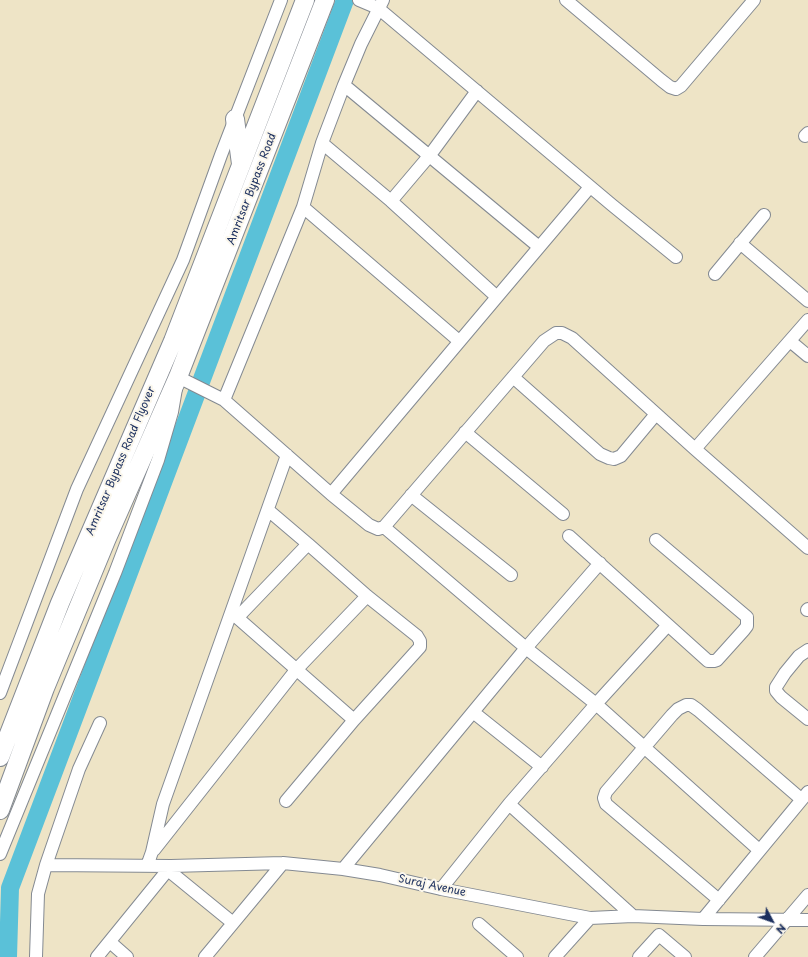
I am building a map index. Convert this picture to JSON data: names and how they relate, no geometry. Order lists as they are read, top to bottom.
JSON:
{
  "streets": {
    "highway": ["Amritsar Bypass Road", "Amritsar Bypass Road Flyover"],
    "street": ["Suraj Avenue"]
  },
  "crossings": [
    ["Amritsar Bypass Road", "Amritsar Bypass Road Flyover"]
  ],
  "north": "bottom right"
}
